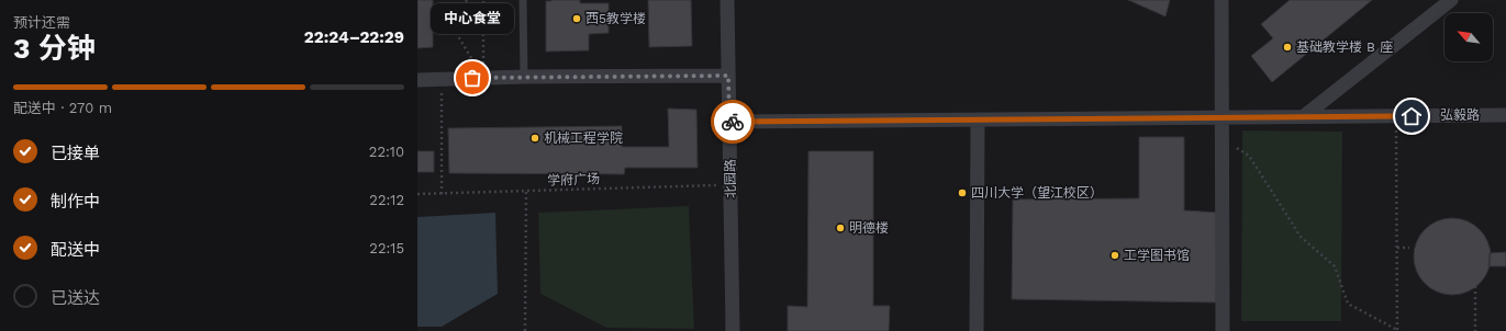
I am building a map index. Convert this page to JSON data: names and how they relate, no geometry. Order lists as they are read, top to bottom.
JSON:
{
  "streets": {
    "street": ["弘毅路", "北园路"],
    "path": ["学府广场"]
  },
  "crossings": [
    ["弘毅路", "北园路"],
    ["北园路", "学府广场"]
  ],
  "places": [
    "西5教学楼",
    "基础教学楼 B 座",
    "中心食堂",
    "机械工程学院",
    "四川大学（望江校区）",
    "明德楼",
    "工学图书馆"
  ],
  "north": "top left",
  "page": {
    "heading": ["3 分钟", "预计还需", "22:24–22:29"],
    "bubble": "中心食堂",
    "bar": "配送中 · 270 m",
    "list": [
      ["已接单", "22:10"],
      ["制作中", "22:12"],
      ["配送中", "22:15"],
      "已送达"
    ]
  }
}
